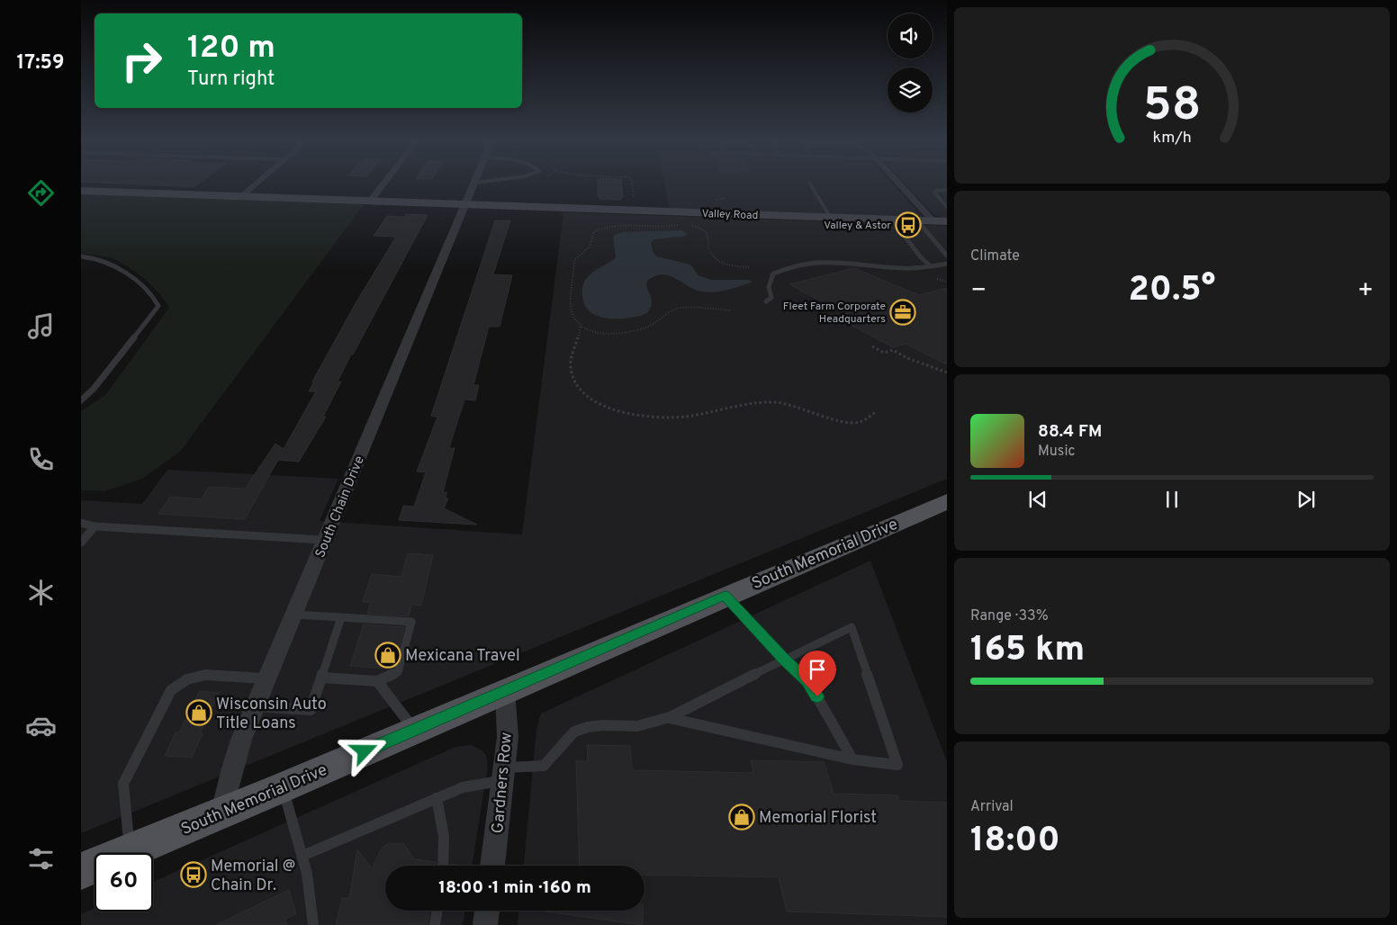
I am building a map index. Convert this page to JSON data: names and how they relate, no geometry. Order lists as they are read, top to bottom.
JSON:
{
  "streets": {
    "main road": ["South Memorial Drive"],
    "street": ["Valley Road", "South Chain Drive", "Gardners Row"]
  },
  "crossings": [
    ["Valley Road", "South Chain Drive"],
    ["South Chain Drive", "South Memorial Drive"],
    ["South Memorial Drive", "Gardners Row"]
  ],
  "places": {
    "bus stop": ["Valley & Astor", "Memorial @ Chain Dr."],
    "office": ["Fleet Farm Corporate Headquarters"],
    "shop": ["Mexicana Travel", "Wisconsin Auto Title Loans", "Memorial Florist"]
  },
  "page": {
    "tabs": "17:59",
    "turn": ["120 m", "Turn right"],
    "tile": [
      "Climate",
      ["Range · 33%", "165 km"],
      ["Arrival", "18:00"]
    ],
    "heat": ["−", "20.5°", "+"],
    "song": ["88.4 FM", "Music"],
    "limit": "60",
    "trip": "18:00 · 1 min · 160 m",
    "gauge": ["58", "km/h"]
  }
}
